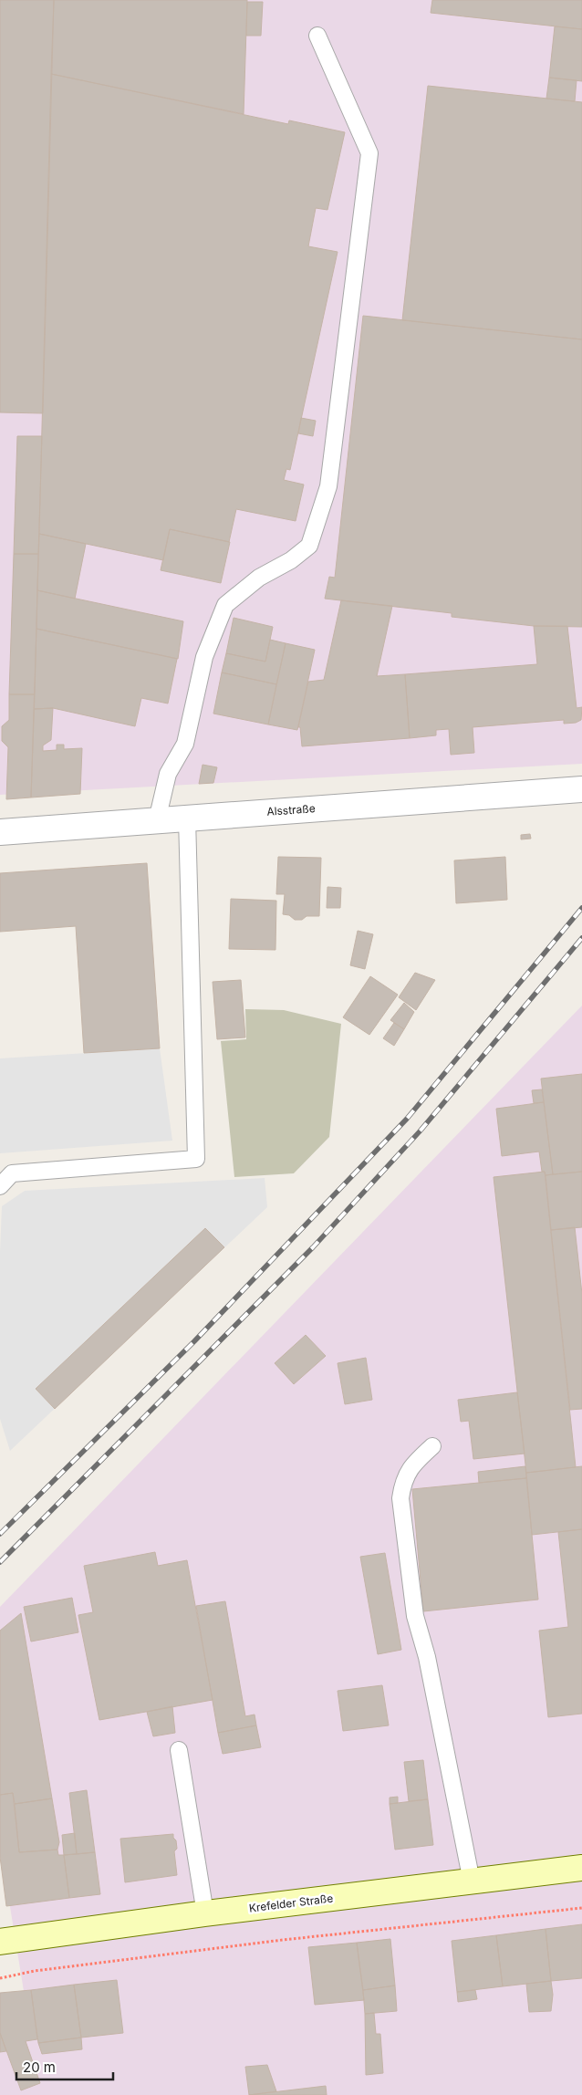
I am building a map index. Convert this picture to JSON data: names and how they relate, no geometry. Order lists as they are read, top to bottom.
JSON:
{
  "streets": {
    "main road": ["Krefelder Straße"],
    "street": ["Alsstraße"]
  },
  "scale_bar": "20 m"
}
